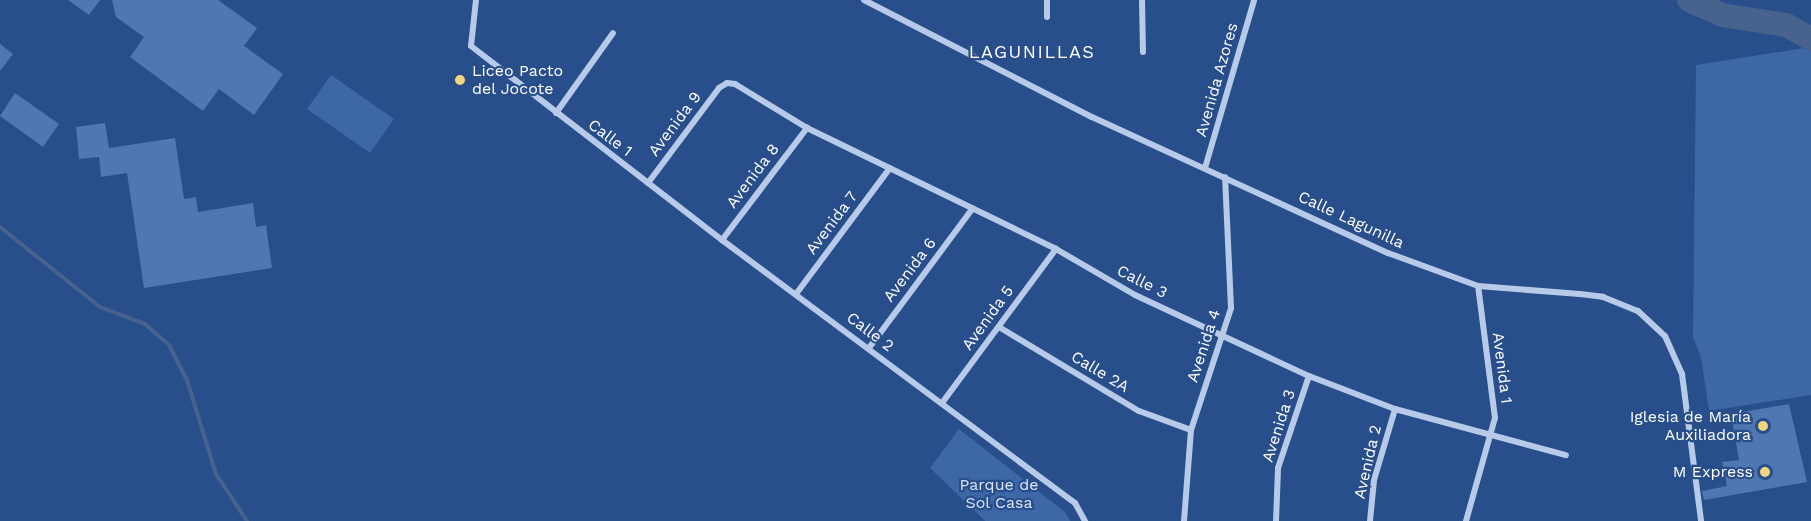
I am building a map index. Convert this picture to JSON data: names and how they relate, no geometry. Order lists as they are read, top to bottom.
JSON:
{
  "streets": {
    "street": [
      "Avenida Azores",
      "Avenida 9",
      "Calle 1",
      "Avenida 8",
      "Calle Lagunilla",
      "Avenida 7",
      "Avenida 6",
      "Calle 3",
      "Avenida 5",
      "Calle 2",
      "Avenida 4",
      "Avenida 1",
      "Calle 2A",
      "Avenida 3",
      "Avenida 2"
    ]
  },
  "crossings": [
    ["Avenida Azores", "Calle Lagunilla"],
    ["Avenida 9", "Calle 1"],
    ["Avenida 9", "Calle 3"],
    ["Avenida 9", "Calle 2"],
    ["Calle 1", "Calle 2"],
    ["Avenida 8", "Calle 3"],
    ["Avenida 8", "Calle 2"],
    ["Calle Lagunilla", "Avenida 4"],
    ["Calle Lagunilla", "Avenida 1"],
    ["Avenida 7", "Calle 3"],
    ["Avenida 7", "Calle 2"],
    ["Avenida 6", "Calle 3"],
    ["Avenida 6", "Calle 2"],
    ["Calle 3", "Avenida 5"],
    ["Calle 3", "Avenida 4"],
    ["Calle 3", "Avenida 1"],
    ["Calle 3", "Avenida 3"],
    ["Calle 3", "Avenida 2"],
    ["Avenida 5", "Calle 2"],
    ["Avenida 5", "Calle 2A"],
    ["Avenida 4", "Calle 2A"]
  ],
  "districts": ["LAGUNILLAS"],
  "parks": ["Parque de Sol Casa"],
  "places": ["Liceo Pacto del Jocote", "Iglesia de María Auxiliadora", "M Express"]
}
